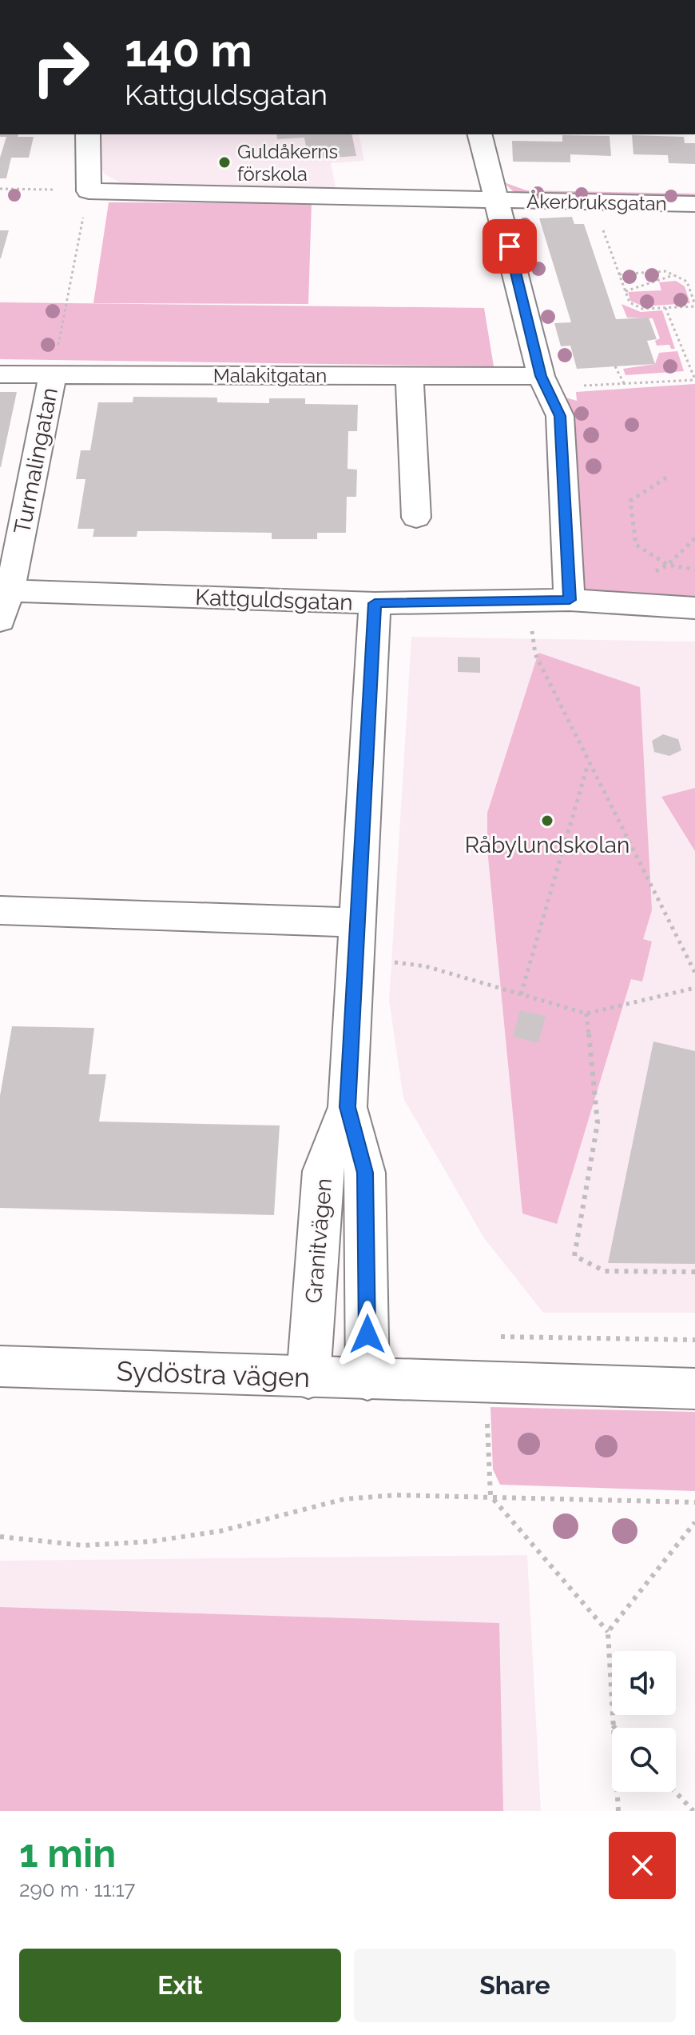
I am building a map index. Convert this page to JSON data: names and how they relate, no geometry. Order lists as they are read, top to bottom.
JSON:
{
  "streets": {
    "street": [
      "Åkerbruksgatan",
      "Malakitgatan",
      "Turmalingatan",
      "Kattguldsgatan",
      "Granitvägen",
      "Sydöstra vägen"
    ]
  },
  "crossings": [
    ["Malakitgatan", "Turmalingatan"],
    ["Turmalingatan", "Kattguldsgatan"],
    ["Kattguldsgatan", "Granitvägen"],
    ["Granitvägen", "Sydöstra vägen"]
  ],
  "places": ["Guldåkerns förskola", "Råbylundskolan"],
  "page": {
    "turn": ["140 m", "Kattguldsgatan"],
    "heading": ["1 min", "290 m · 11:17"],
    "buttons": ["Exit", "Share"]
  }
}
